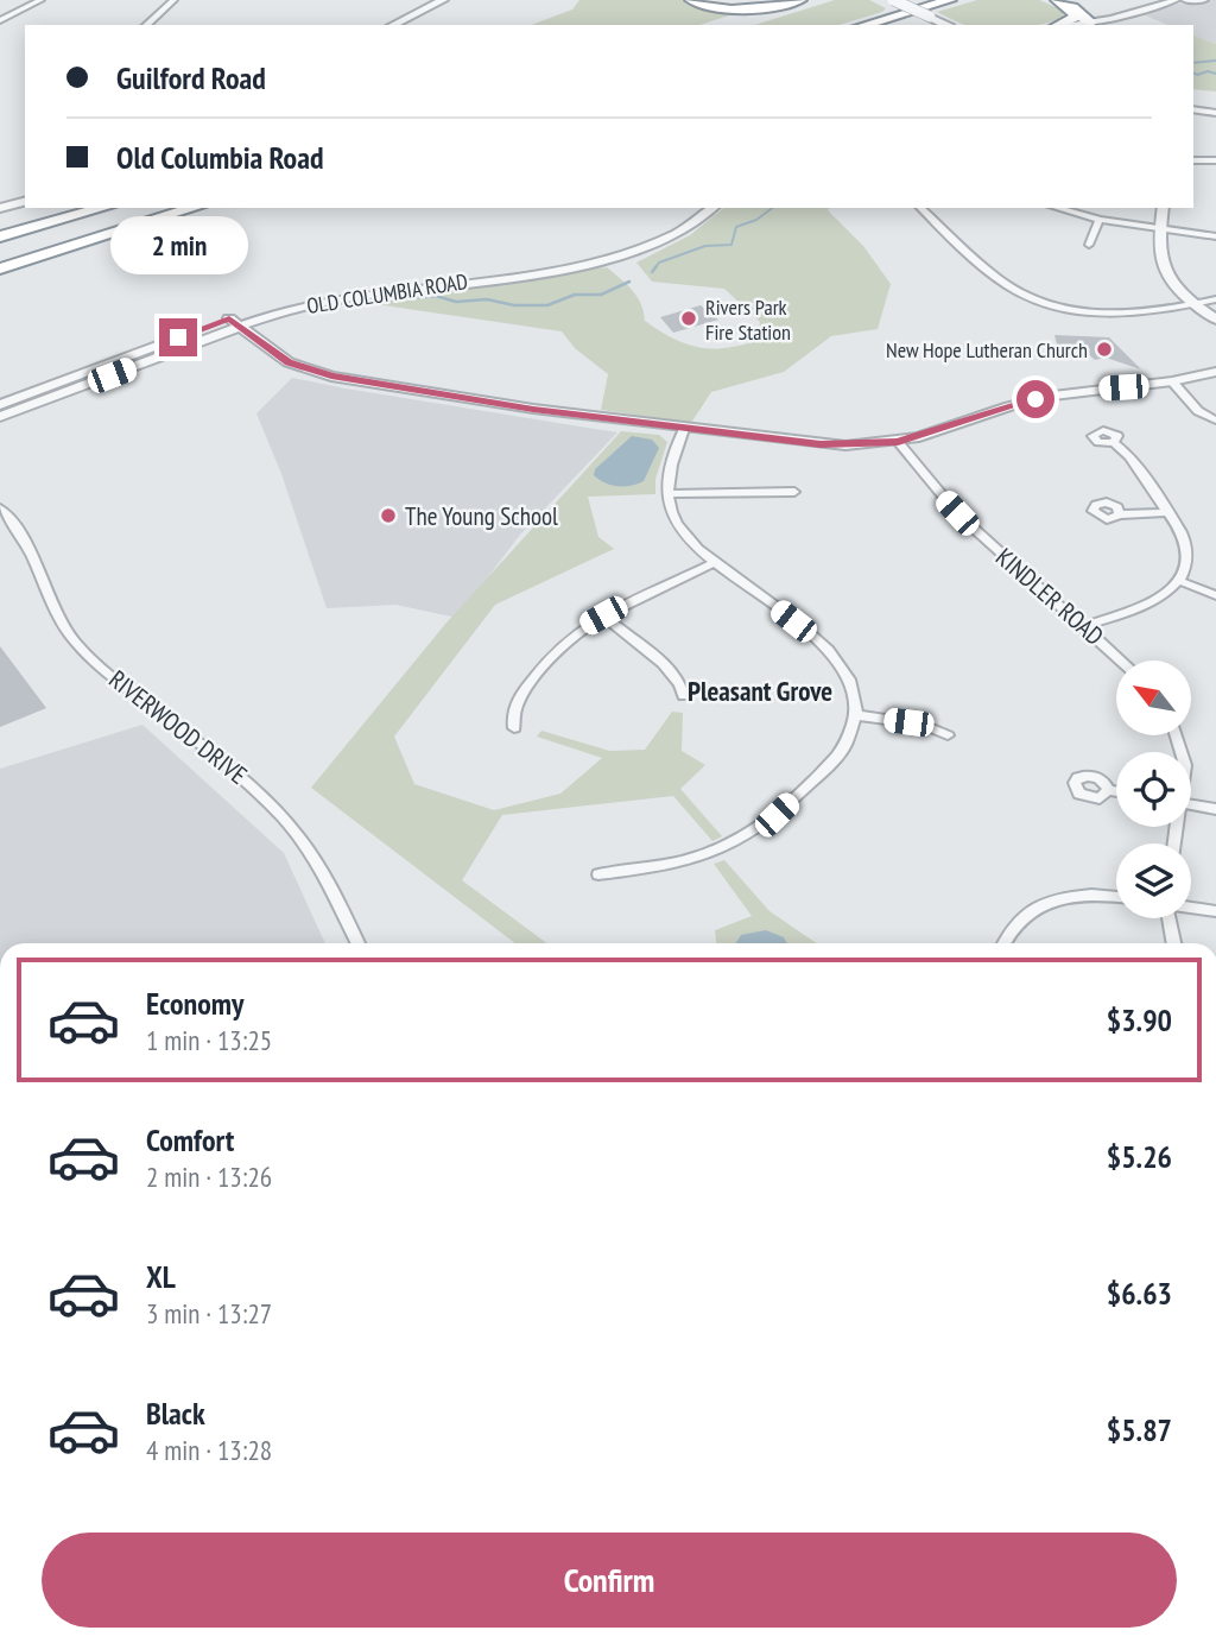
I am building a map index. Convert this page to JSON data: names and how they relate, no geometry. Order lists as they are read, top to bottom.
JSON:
{
  "streets": {
    "street": ["OLD COLUMBIA ROAD", "KINDLER ROAD", "RIVERWOOD DRIVE"]
  },
  "districts": ["Pleasant Grove"],
  "places": ["Rivers Park Fire Station", "New Hope Lutheran Church", "The Young School"],
  "north": "top left",
  "page": {
    "banner": ["Guilford Road", "Old Columbia Road"],
    "bubble": "2 min",
    "list": [
      {
        "name": "Economy",
        "note": "1 min · 13:25",
        "value": "$3.90"
      },
      {
        "name": "Comfort",
        "note": "2 min · 13:26",
        "value": "$5.26"
      },
      {
        "name": "XL",
        "note": "3 min · 13:27",
        "value": "$6.63"
      },
      {
        "name": "Black",
        "note": "4 min · 13:28",
        "value": "$5.87"
      }
    ],
    "buttons": "Confirm"
  }
}
